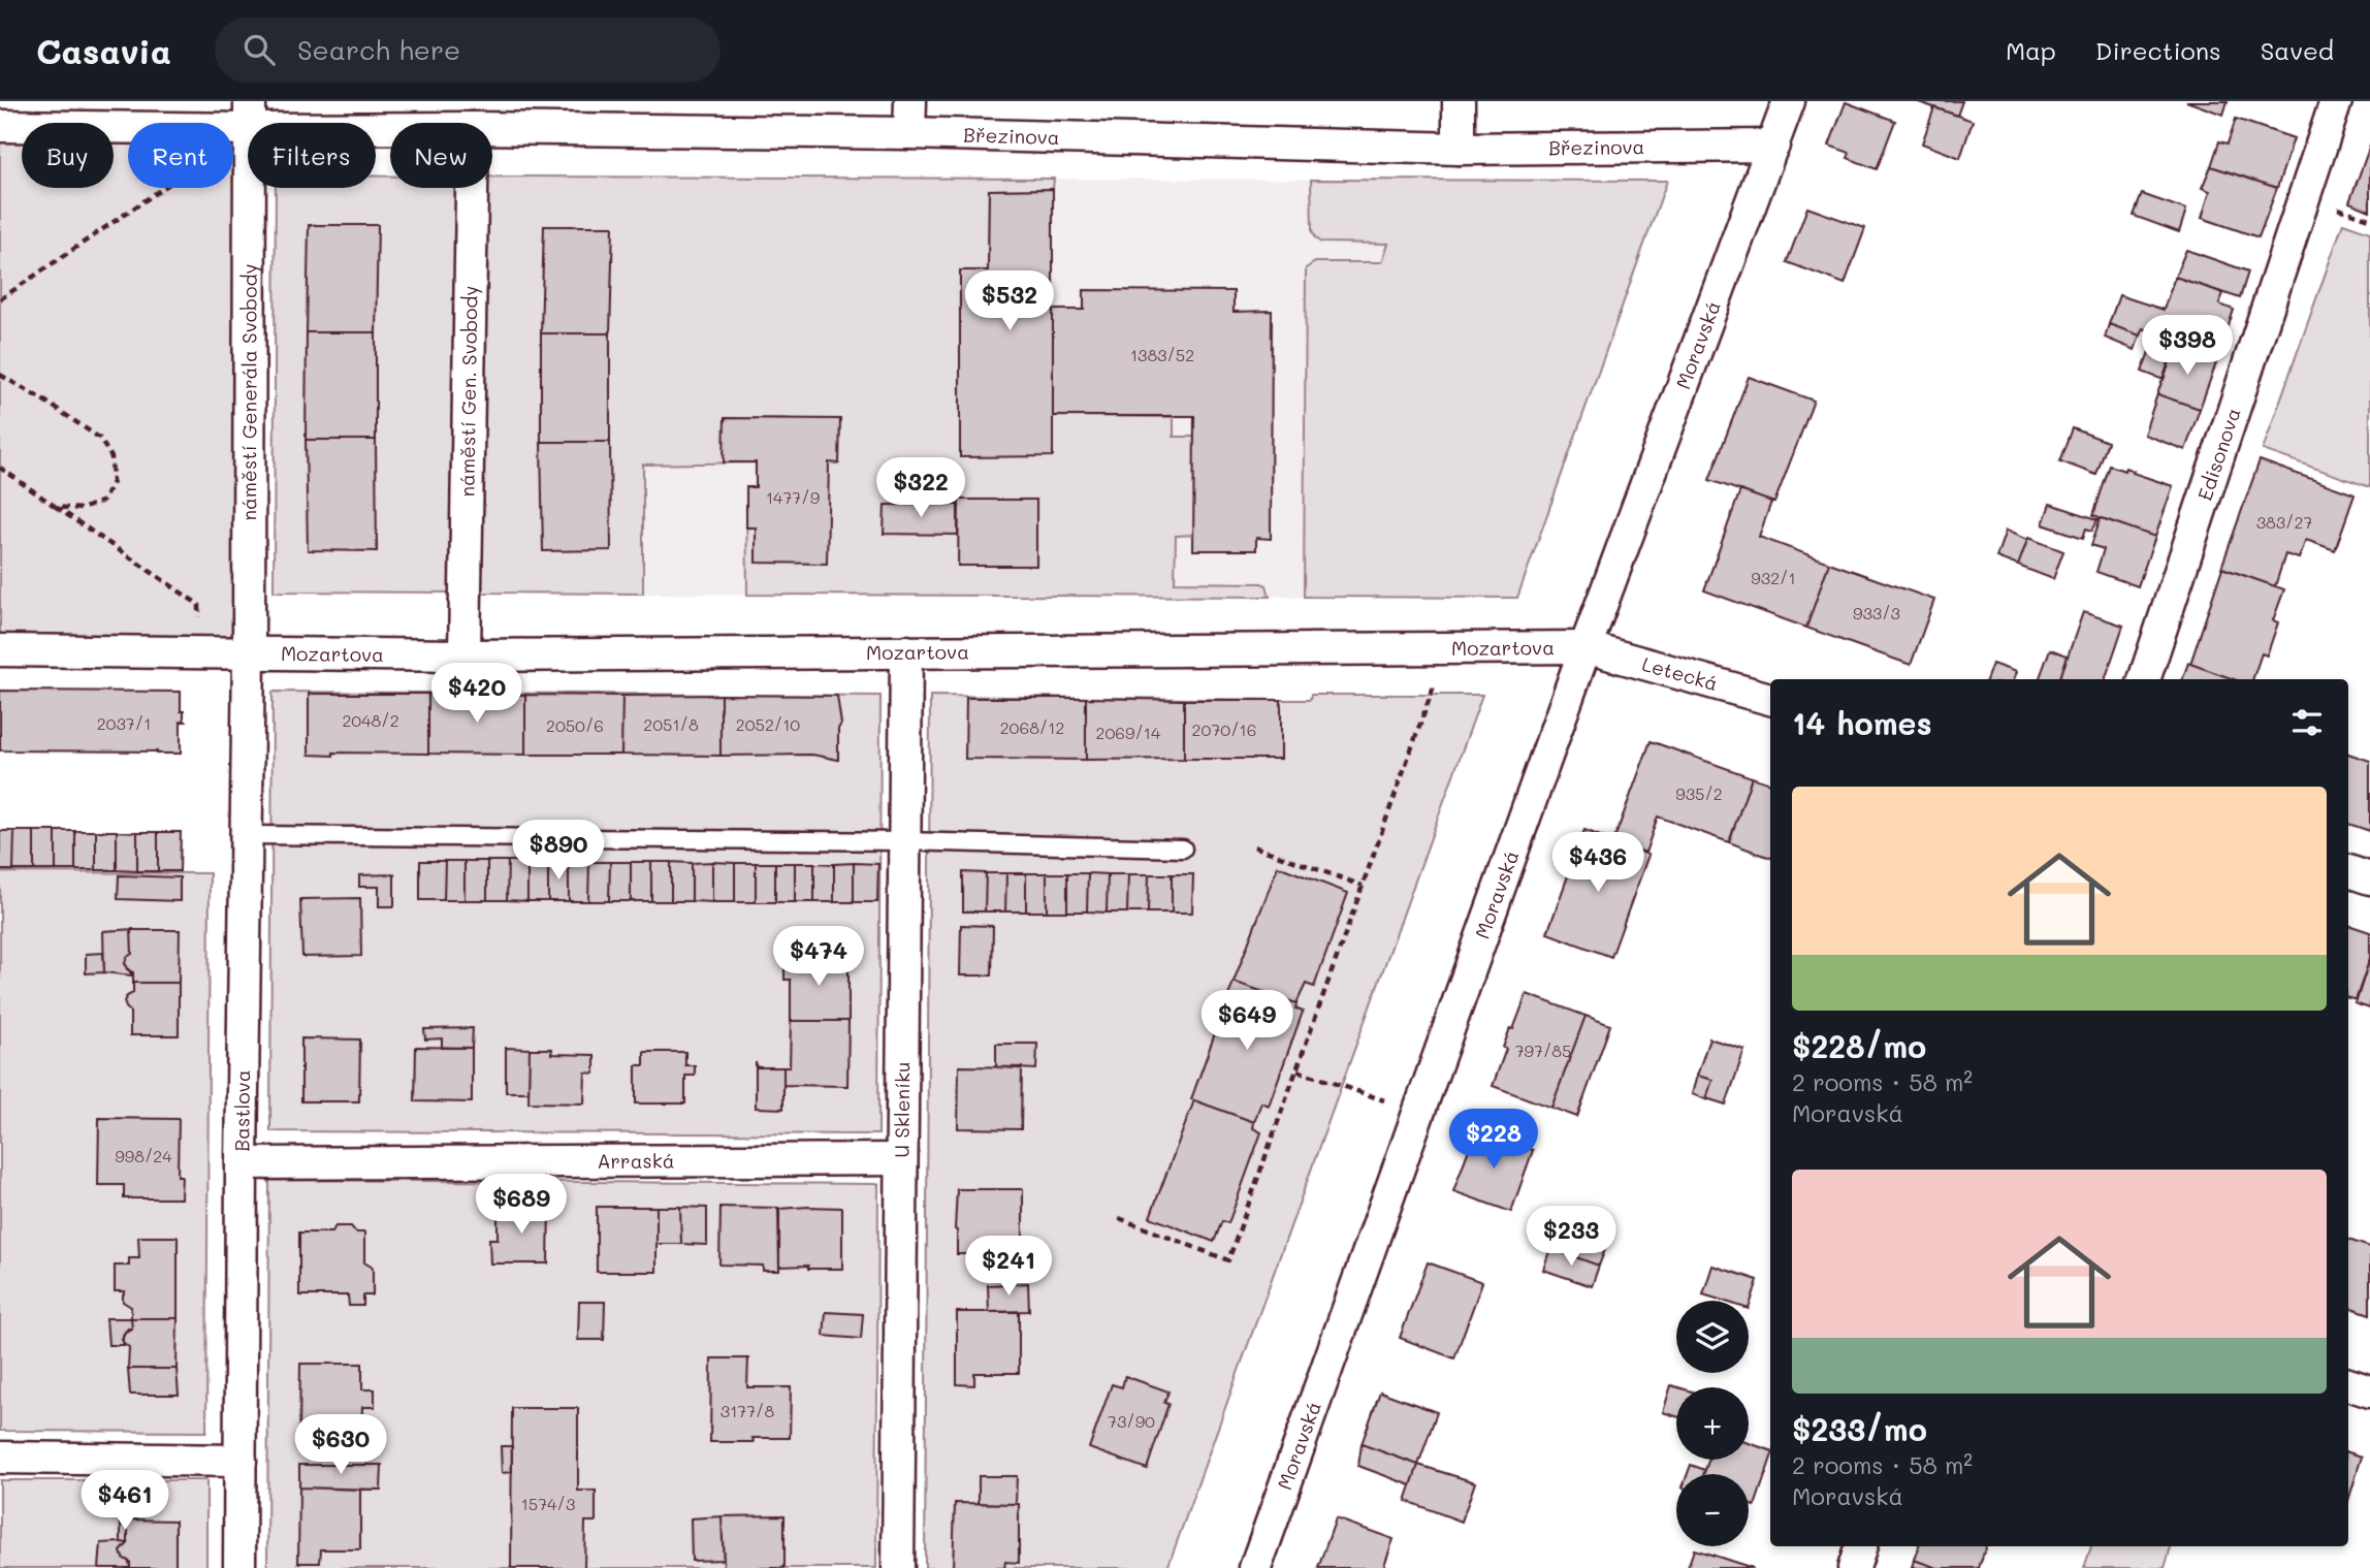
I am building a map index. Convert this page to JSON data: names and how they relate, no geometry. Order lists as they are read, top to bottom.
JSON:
{
  "streets": {
    "street": [
      "Březinova",
      "Moravská",
      "náměstí Generála Svobody",
      "náměstí Gen. Svobody",
      "Edisonova",
      "Mozartova",
      "Letecká",
      "U Skleníku",
      "Bastlova",
      "Arraská"
    ]
  },
  "crossings": [
    ["Březinova", "Moravská"],
    ["Březinova", "náměstí Generála Svobody"],
    ["Moravská", "Mozartova"],
    ["Moravská", "Letecká"],
    ["náměstí Generála Svobody", "Mozartova"],
    ["náměstí Generála Svobody", "Bastlova"],
    ["náměstí Gen. Svobody", "Mozartova"],
    ["Mozartova", "Letecká"],
    ["Mozartova", "U Skleníku"],
    ["Mozartova", "Bastlova"],
    ["U Skleníku", "Arraská"],
    ["Bastlova", "Arraská"]
  ],
  "house_numbers": [
    "1383/52",
    "1477/9",
    "383/27",
    "932/1",
    "933/3",
    "2048/2",
    "2037/1",
    "2051/8",
    "2052/10",
    "2050/6",
    "2068/12",
    "2070/16",
    "2069/14",
    "935/2",
    "797/85",
    "998/24",
    "3177/8",
    "73/90",
    "1574/3"
  ],
  "page": {
    "header": "Casavia",
    "search": "Search here",
    "nav": ["Map", "Directions", "Saved"],
    "chip": [
      "Buy",
      "Rent",
      "Filters",
      "New"
    ],
    "price": [
      "$532",
      "$398",
      "$322",
      "$420",
      "$890",
      "$436",
      "$474",
      "$649",
      "$228",
      "$689",
      "$233",
      "$241",
      "$630",
      "$461"
    ],
    "heading": "14 homes",
    "list": [
      {
        "name": "$228/mo",
        "note": "2 rooms · 58 m² · Moravská"
      },
      {
        "name": "$233/mo",
        "note": "2 rooms · 58 m² · Moravská"
      }
    ],
    "map_buttons": ["+", "−"]
  }
}
